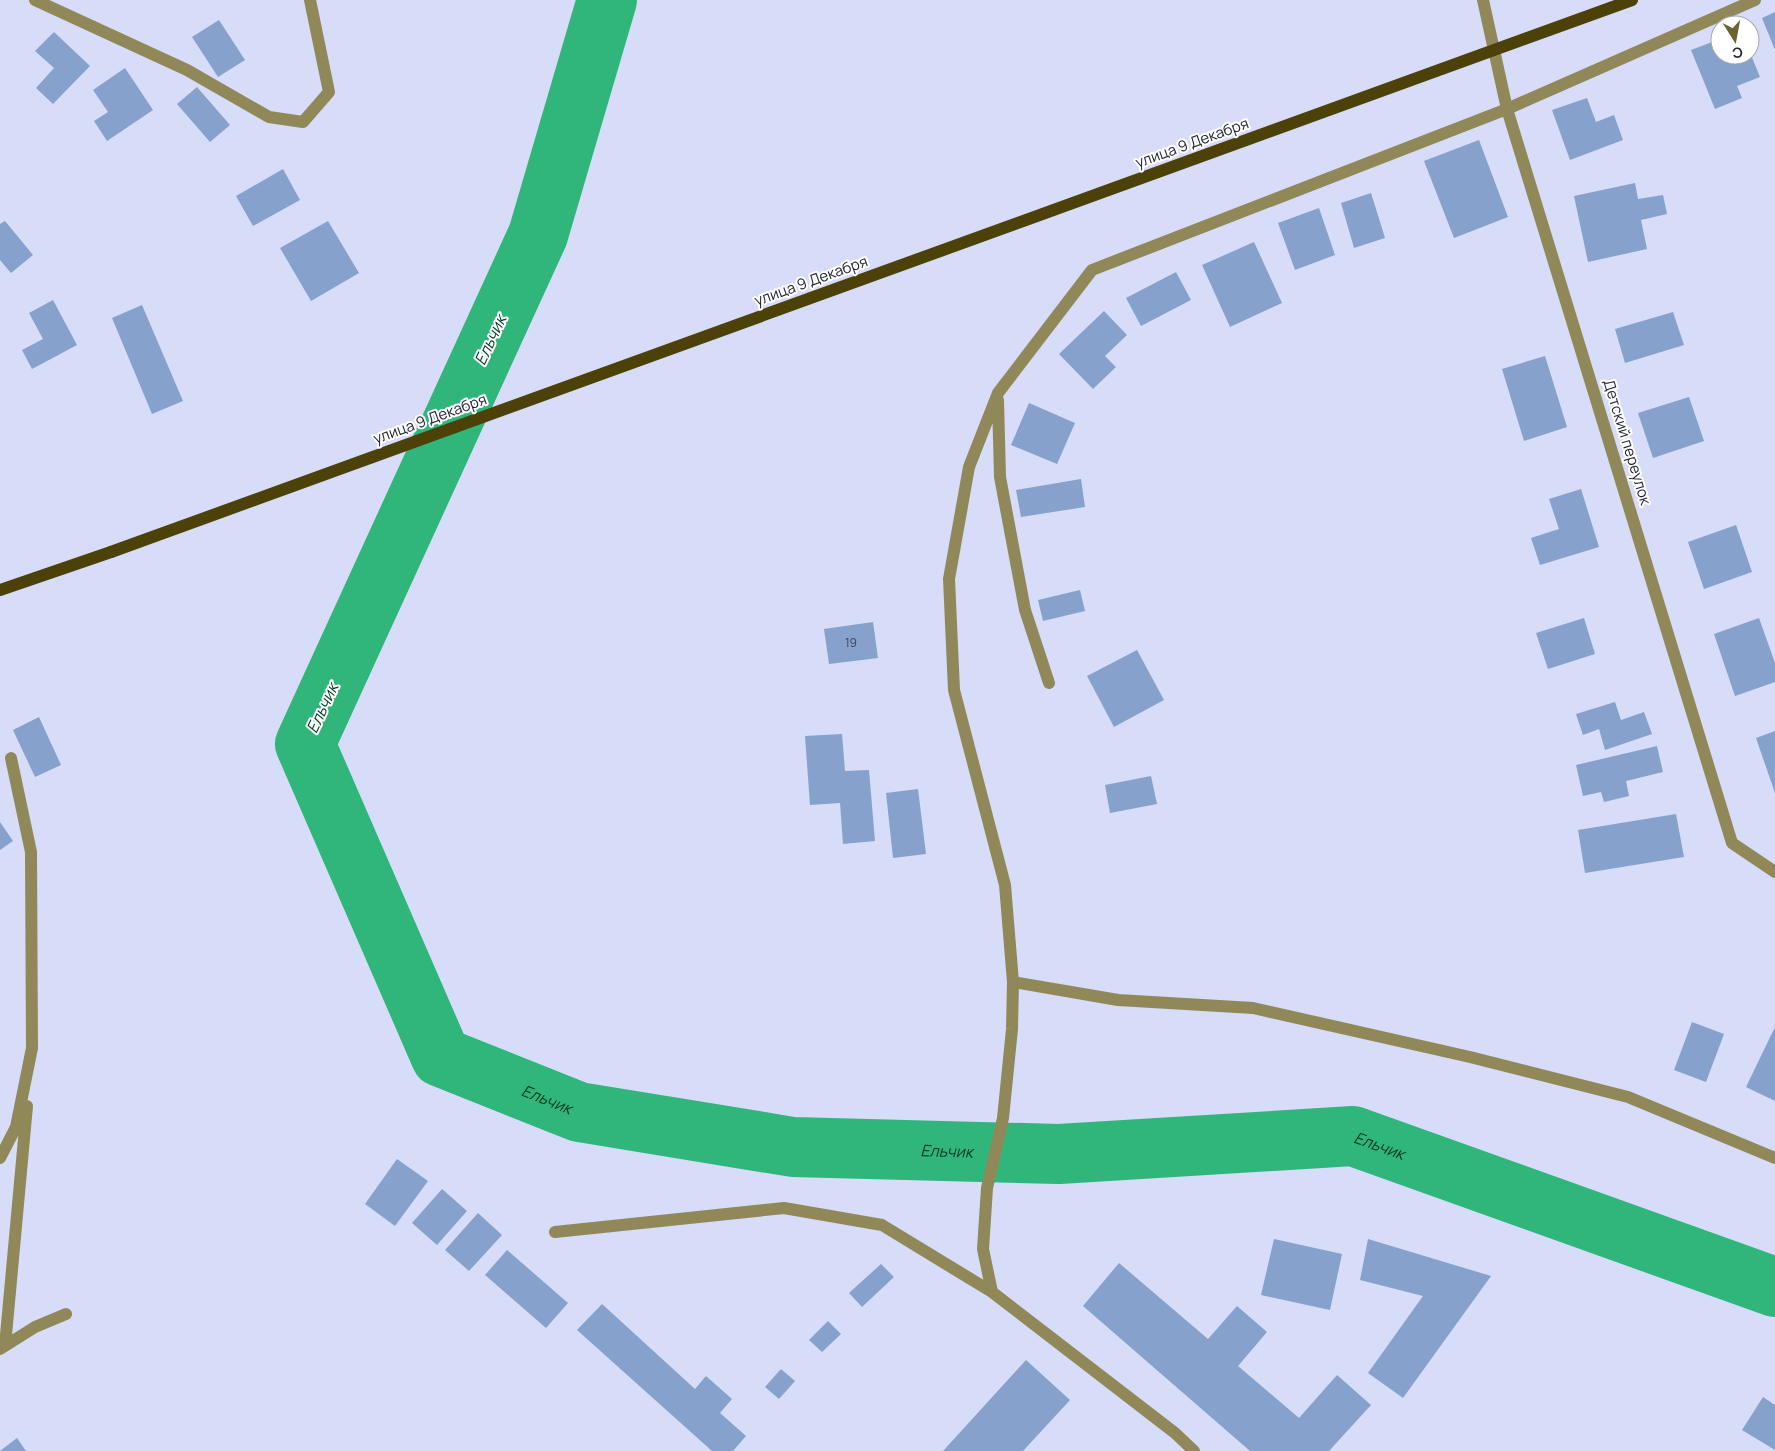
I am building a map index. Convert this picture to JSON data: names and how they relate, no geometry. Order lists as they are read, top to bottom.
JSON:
{
  "streets": {
    "main road": ["улица 9 Декабря"],
    "street": ["Детский переулок"]
  },
  "water": ["Ельчик"],
  "house_numbers": ["19"],
  "north": "bottom"
}
